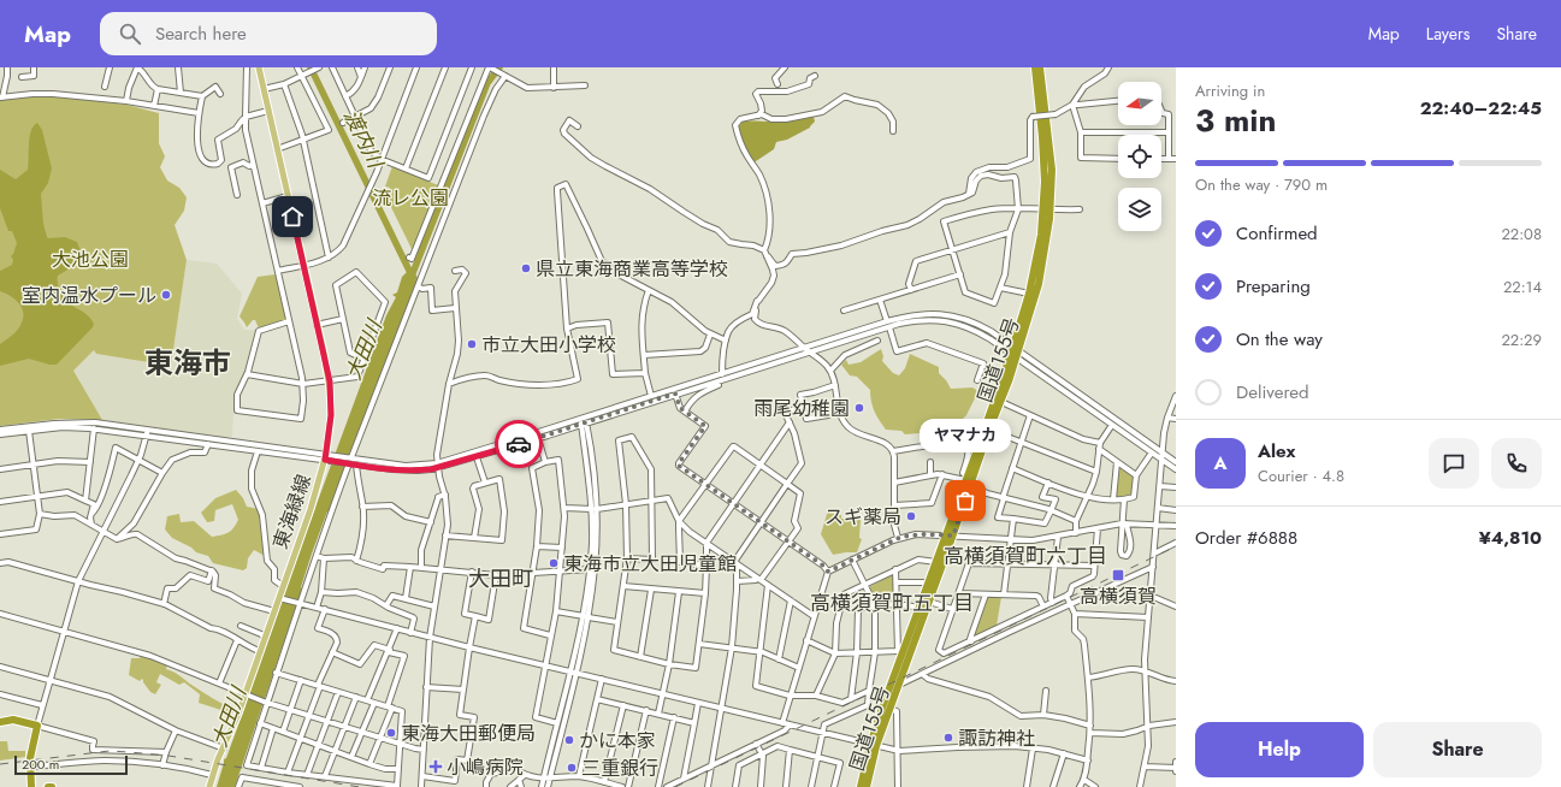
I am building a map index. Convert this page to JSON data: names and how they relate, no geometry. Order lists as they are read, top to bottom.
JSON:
{
  "streets": {
    "highway": ["国道155号"],
    "main road": ["東海緑線"]
  },
  "districts": [
    "東海市",
    "高横須賀町六丁目",
    "大田町",
    "高横須賀町五丁目"
  ],
  "water": ["渡内川", "大田川"],
  "parks": ["流レ公園", "大池公園"],
  "places": {
    "other": [
      "県立東海商業高等学校",
      "室内温水プール",
      "市立大田小学校",
      "雨尾幼稚園",
      "ヤマナカ",
      "スギ薬局",
      "東海市立大田児童館",
      "東海大田郵便局",
      "諏訪神社",
      "かに本家",
      "三重銀行"
    ],
    "transit": ["高横須賀"],
    "health": ["小嶋病院"]
  },
  "scale_bar": "200 m",
  "north": "left",
  "page": {
    "header": "Map",
    "search": "Search here",
    "nav": ["Map", "Layers", "Share"],
    "heading": ["3 min", "Arriving in", "22:40–22:45"],
    "panel": [
      "Alex",
      "Courier · 4.8",
      "Order #6888",
      "¥4,810"
    ],
    "bar": "On the way · 790 m",
    "list": [
      ["Confirmed", "22:08"],
      ["Preparing", "22:14"],
      ["On the way", "22:29"],
      "Delivered"
    ],
    "bubble": "ヤマナカ",
    "round": "A",
    "buttons": ["Help", "Share"],
    "scale": "200 m"
  }
}
